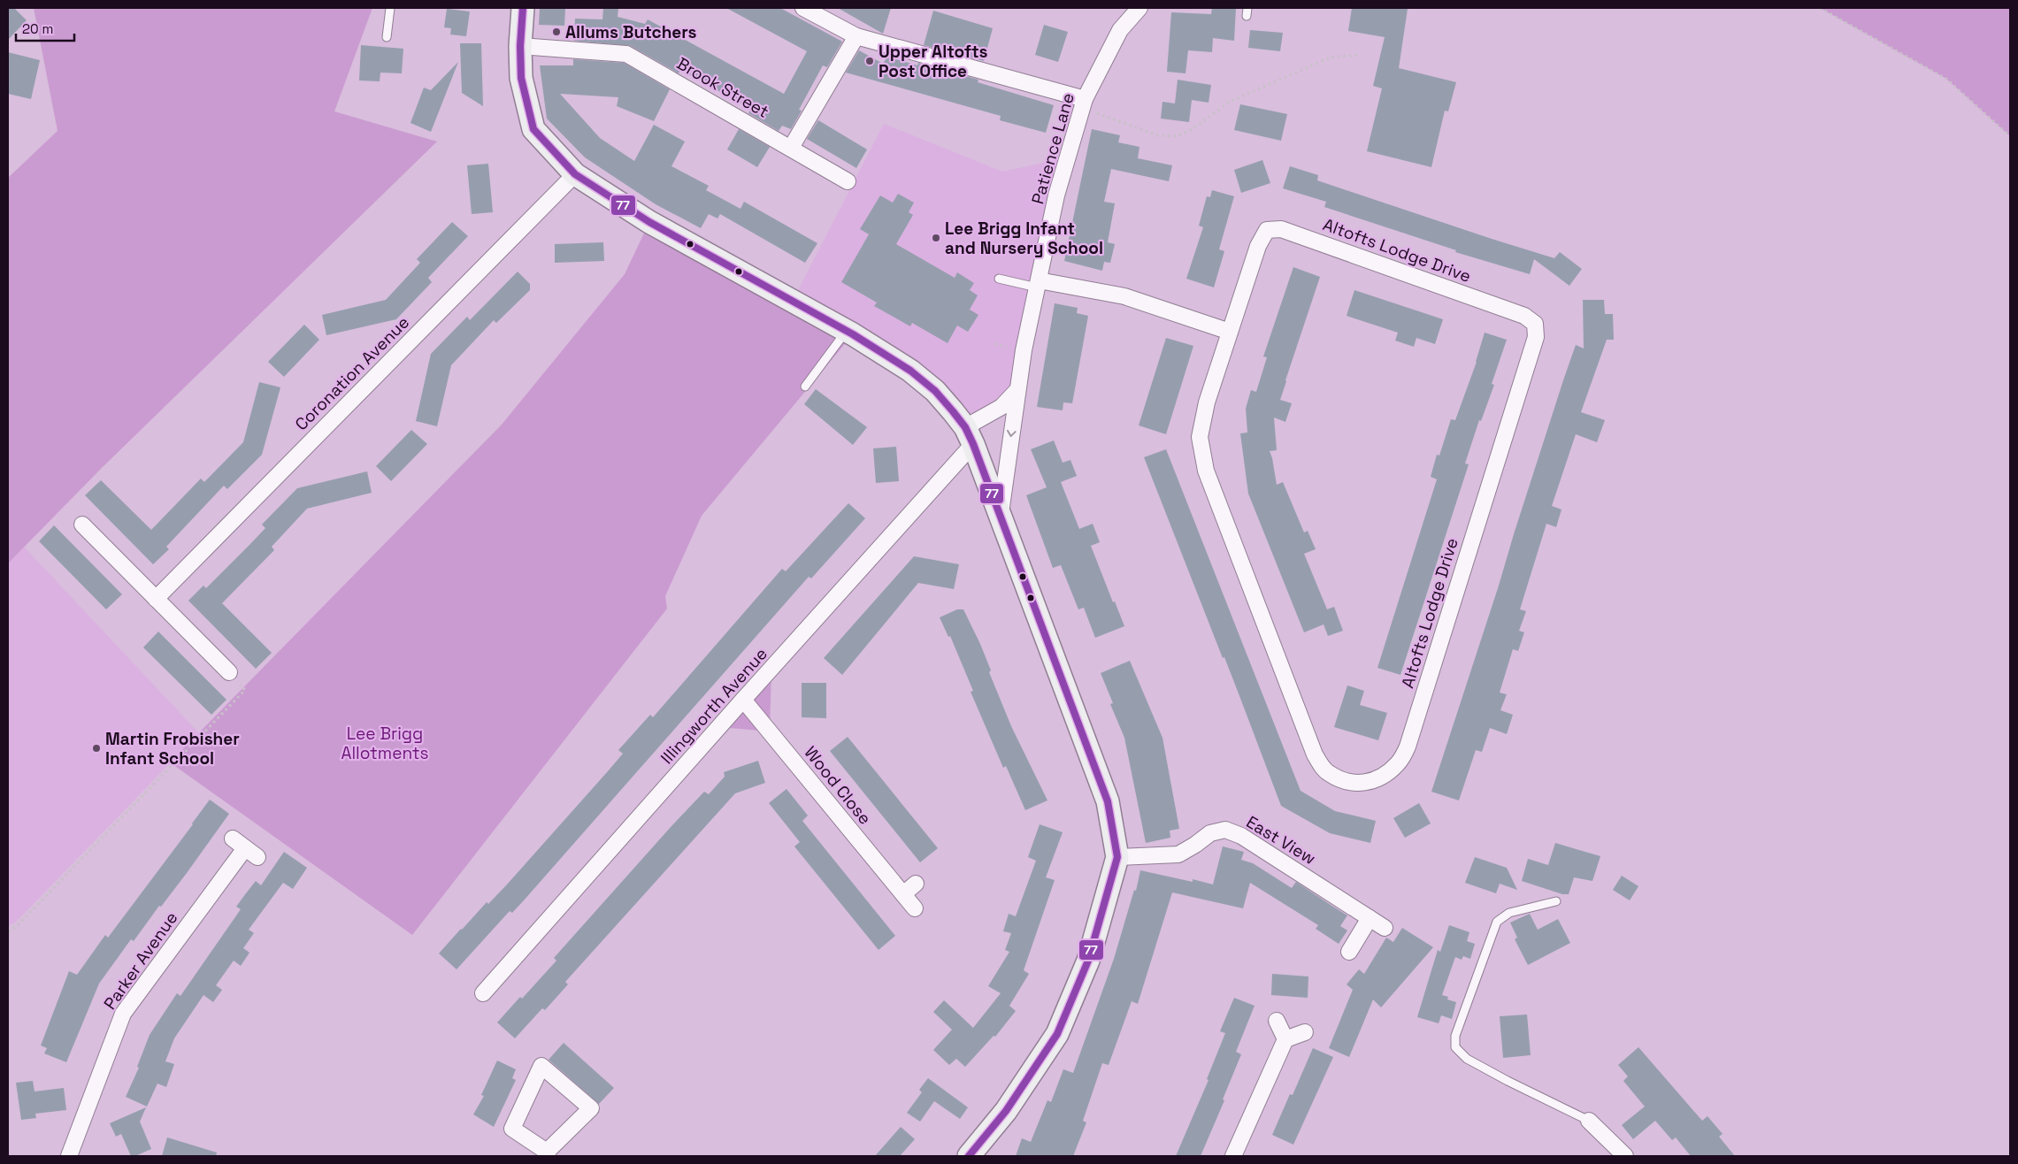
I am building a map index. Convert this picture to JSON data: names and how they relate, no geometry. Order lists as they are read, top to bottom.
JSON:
{
  "streets": {
    "street": [
      "Brook Street",
      "Patience Lane",
      "Altofts Lodge Drive",
      "Coronation Avenue",
      "Illingworth Avenue",
      "Wood Close",
      "East View",
      "Parker Avenue"
    ]
  },
  "crossings": [
    ["Illingworth Avenue", "Wood Close"]
  ],
  "parks": ["Lee Brigg Allotments"],
  "places": [
    "Allums Butchers",
    "Upper Altofts Post Office",
    "Lee Brigg Infant and Nursery School",
    "Martin Frobisher Infant School"
  ],
  "lines": ["transit line 77"],
  "scale_bar": "20 m"
}
